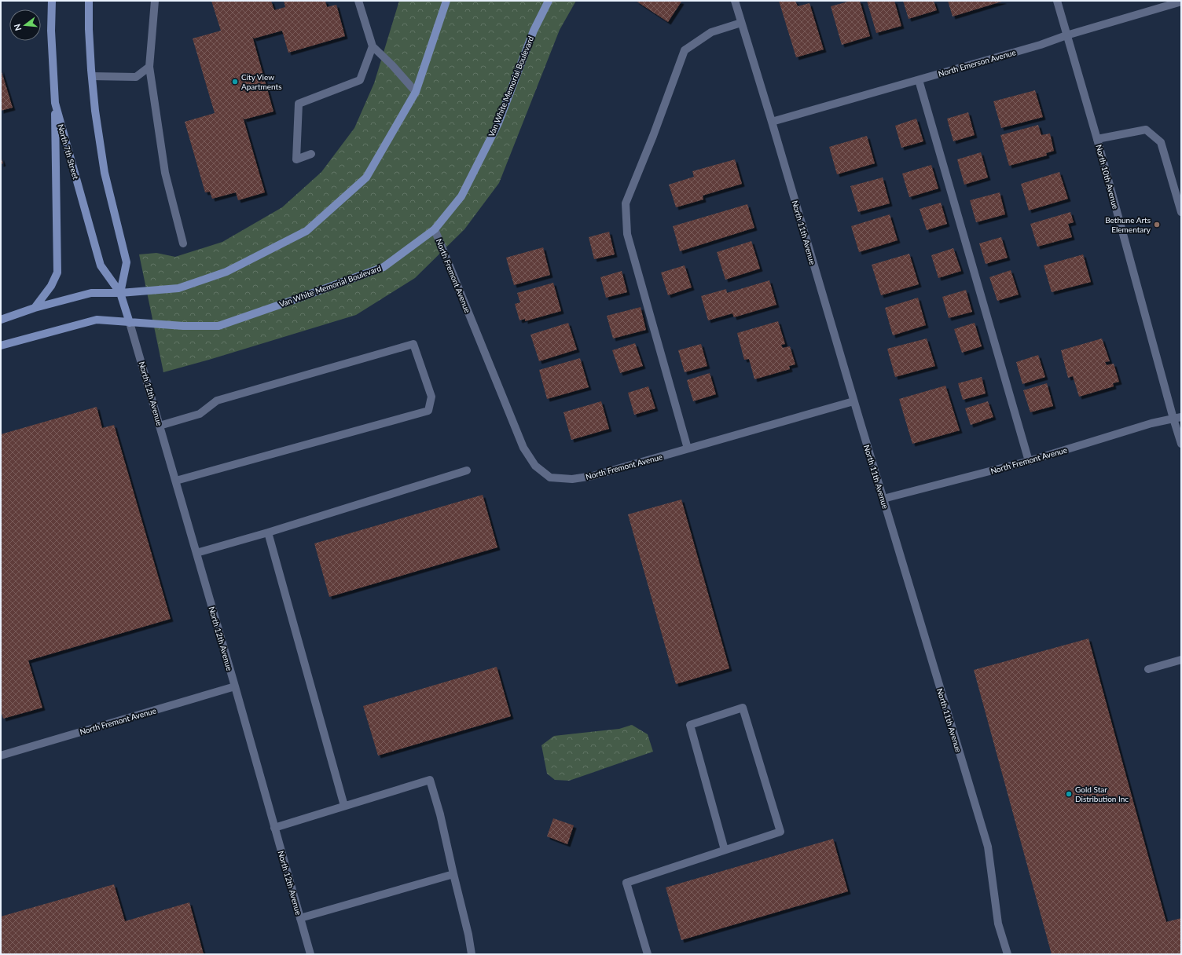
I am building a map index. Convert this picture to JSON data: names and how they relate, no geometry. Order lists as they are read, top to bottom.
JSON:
{
  "streets": {
    "main road": ["Van White Memorial Boulevard", "North 7th Street"],
    "street": [
      "North Emerson Avenue",
      "North 10th Avenue",
      "North 11th Avenue",
      "North Fremont Avenue",
      "North 12th Avenue"
    ]
  },
  "crossings": [
    ["North Emerson Avenue", "North 10th Avenue"],
    ["North Emerson Avenue", "North 11th Avenue"],
    ["Van White Memorial Boulevard", "North 7th Street"],
    ["Van White Memorial Boulevard", "North Fremont Avenue"],
    ["Van White Memorial Boulevard", "North 12th Avenue"],
    ["North 7th Street", "North 12th Avenue"],
    ["North 10th Avenue", "North Fremont Avenue"],
    ["North 11th Avenue", "North Fremont Avenue"],
    ["North Fremont Avenue", "North 12th Avenue"]
  ],
  "places": ["City View Apartments", "Bethune Arts Elementary", "Gold Star Distribution Inc"],
  "north": "left"
}
